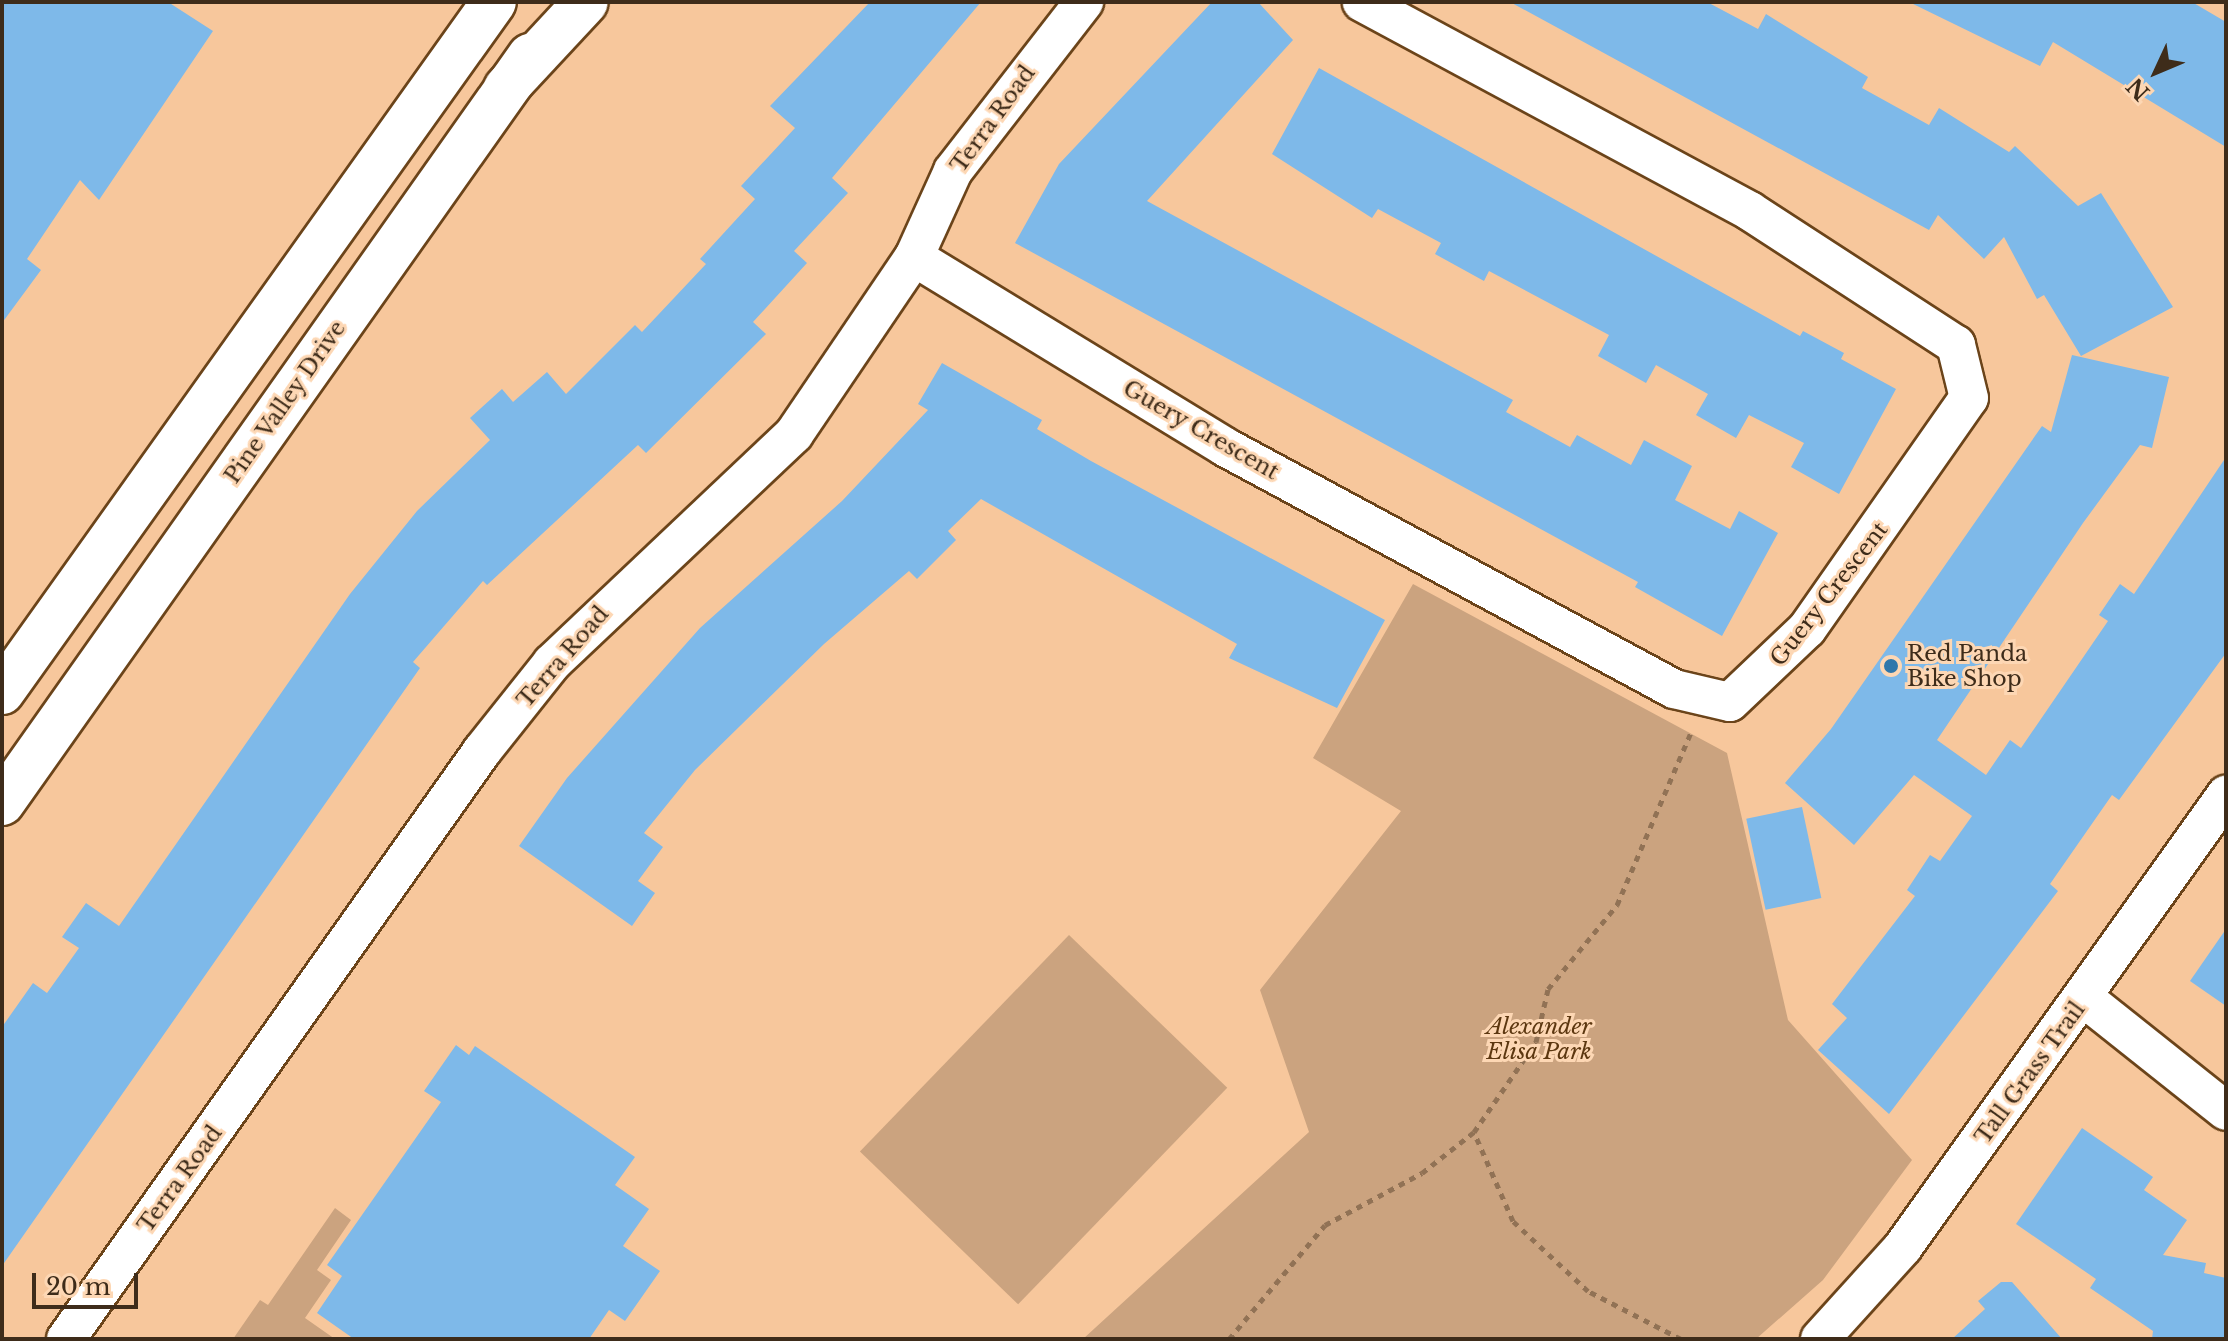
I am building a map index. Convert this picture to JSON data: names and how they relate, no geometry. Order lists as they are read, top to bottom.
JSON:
{
  "streets": {
    "main road": ["Pine Valley Drive"],
    "street": ["Terra Road", "Guery Crescent", "Tall Grass Trail"]
  },
  "crossings": [
    ["Terra Road", "Guery Crescent"]
  ],
  "parks": ["Alexander Elisa Park"],
  "places": ["Red Panda Bike Shop"],
  "scale_bar": "20 m",
  "north": "bottom left"
}
